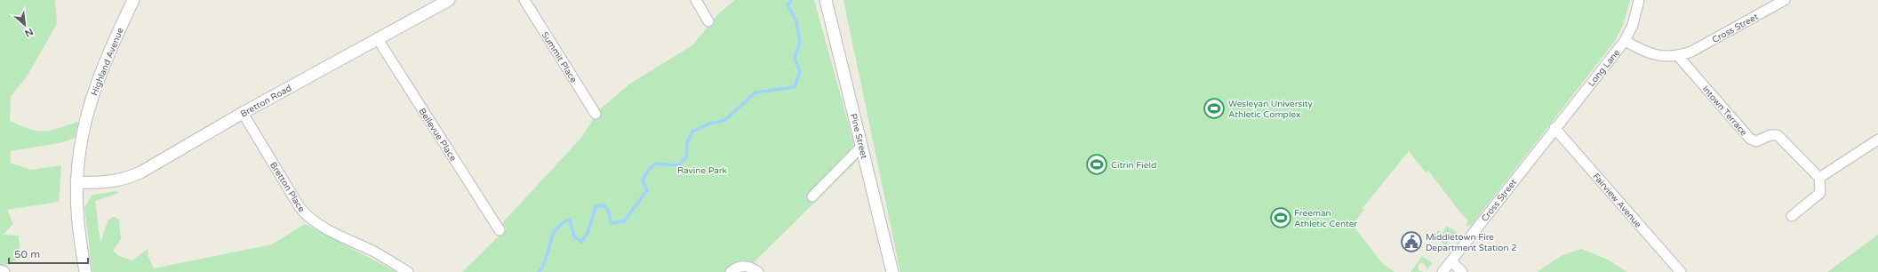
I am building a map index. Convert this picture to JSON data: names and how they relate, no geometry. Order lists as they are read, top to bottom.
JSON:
{
  "streets": {
    "street": [
      "Cross Street",
      "Summit Place",
      "Highland Avenue",
      "Long Lane",
      "Bretton Road",
      "Intown Terrace",
      "Bellevue Place",
      "Pine Street",
      "Bretton Place",
      "Fairview Avenue"
    ]
  },
  "crossings": [
    ["Cross Street", "Long Lane"],
    ["Cross Street", "Intown Terrace"],
    ["Cross Street", "Fairview Avenue"],
    ["Highland Avenue", "Bretton Road"],
    ["Long Lane", "Fairview Avenue"],
    ["Bretton Road", "Bellevue Place"],
    ["Bretton Road", "Bretton Place"]
  ],
  "parks": ["Ravine Park"],
  "places": {
    "sports": ["Wesleyan University Athletic Complex", "Citrin Field", "Freeman Athletic Center"],
    "public building": ["Middletown Fire Department Station 2"]
  },
  "scale_bar": "50 m",
  "north": "bottom right"
}
